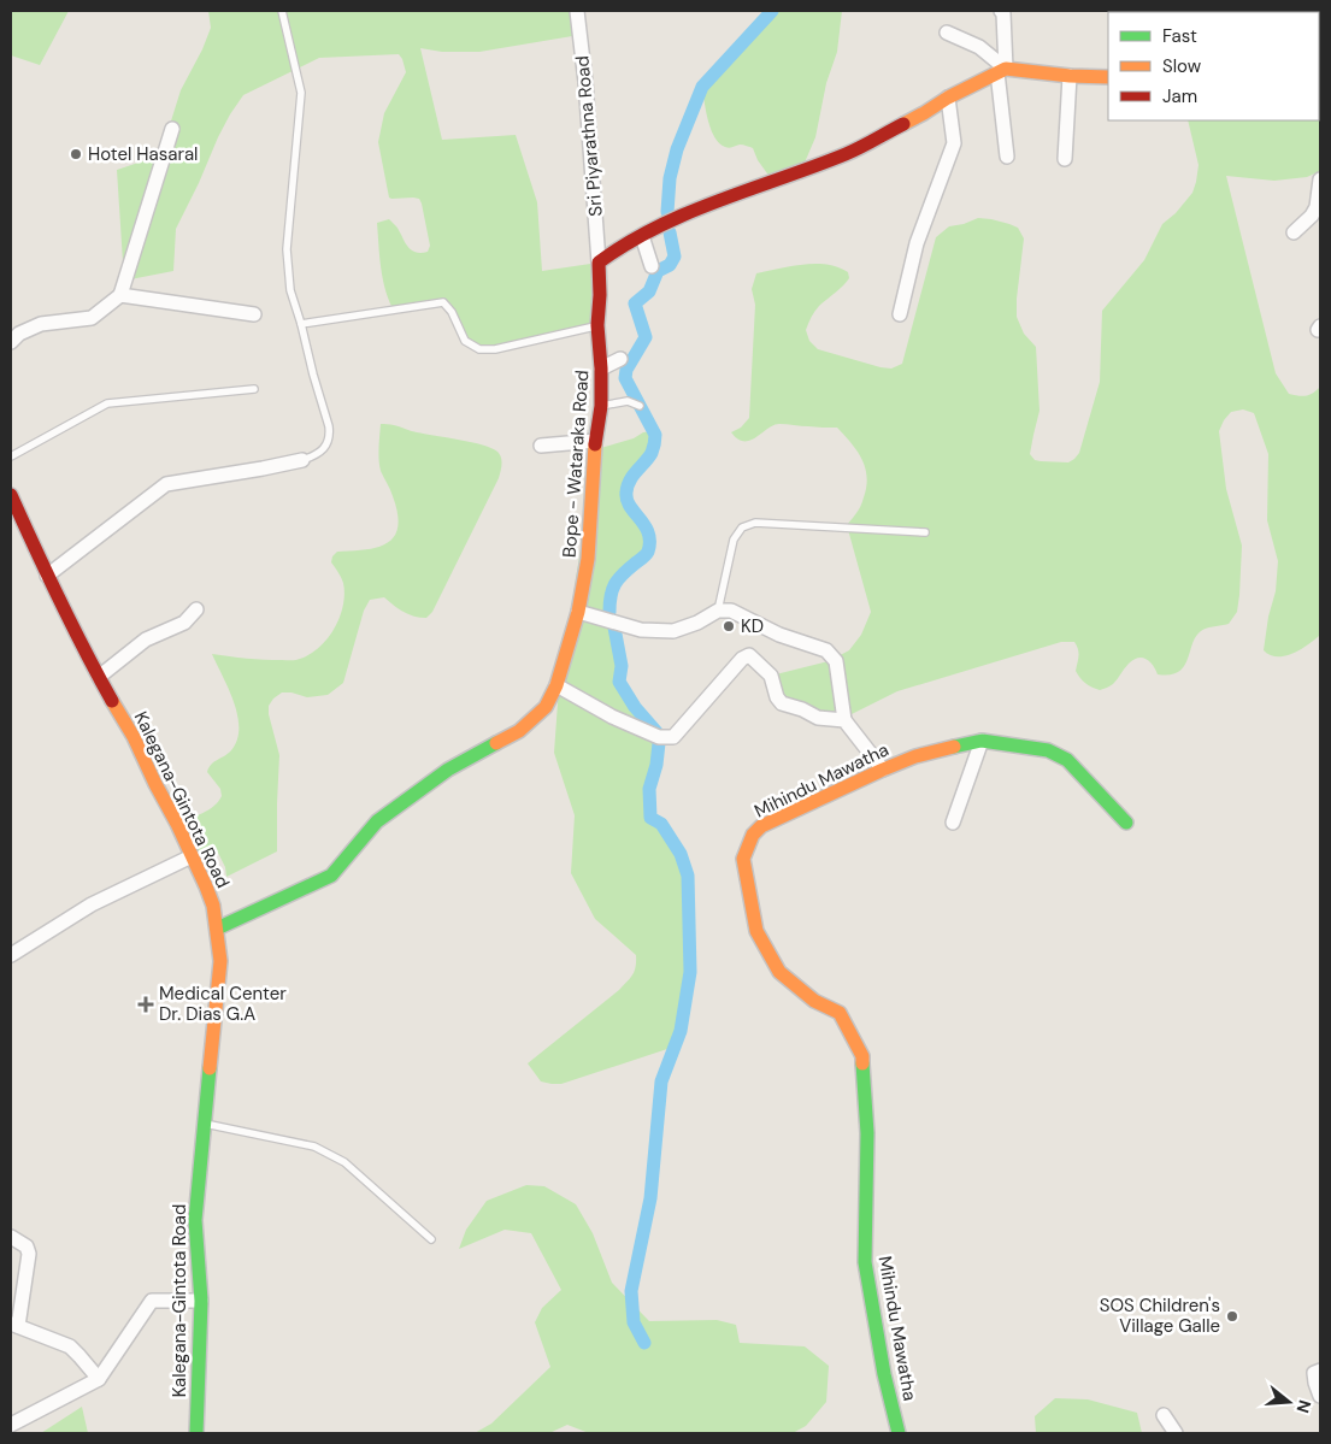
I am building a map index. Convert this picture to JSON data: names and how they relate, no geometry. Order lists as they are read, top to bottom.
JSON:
{
  "streets": {
    "street": [
      "Sri Piyarathna Road",
      "Bope - Wataraka Road",
      "Mihindu Mawatha",
      "Kalegana-Gintota Road"
    ]
  },
  "crossings": [
    ["Sri Piyarathna Road", "Bope - Wataraka Road"],
    ["Bope - Wataraka Road", "Kalegana-Gintota Road"]
  ],
  "places": {
    "other": ["Hotel Hasaral", "KD", "SOS Children's Village Galle"],
    "health": ["Medical Center Dr. Dias G.A"]
  },
  "legend": ["Fast", "Slow", "Jam"],
  "north": "right"
}
